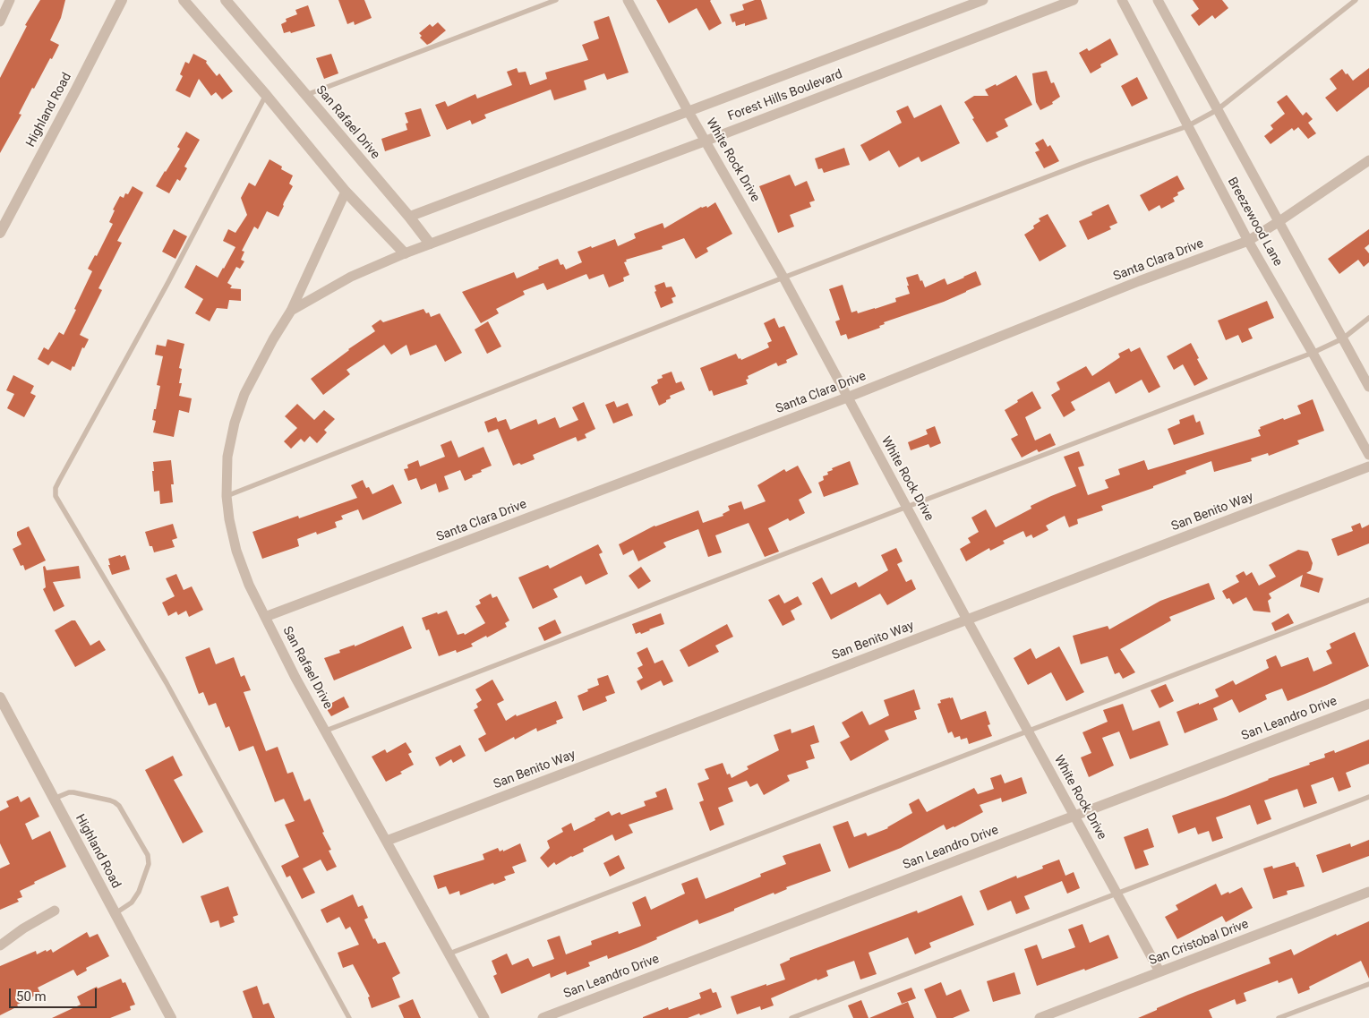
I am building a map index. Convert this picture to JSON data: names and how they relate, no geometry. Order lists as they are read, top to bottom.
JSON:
{
  "streets": {
    "street": [
      "Forest Hills Boulevard",
      "Highland Road",
      "San Rafael Drive",
      "White Rock Drive",
      "Breezewood Lane",
      "Santa Clara Drive",
      "San Benito Way",
      "San Leandro Drive",
      "San Cristobal Drive"
    ]
  },
  "crossings": [
    ["Forest Hills Boulevard", "San Rafael Drive"],
    ["Forest Hills Boulevard", "White Rock Drive"],
    ["San Rafael Drive", "Santa Clara Drive"],
    ["San Rafael Drive", "San Benito Way"],
    ["White Rock Drive", "Santa Clara Drive"],
    ["White Rock Drive", "San Benito Way"],
    ["White Rock Drive", "San Leandro Drive"],
    ["White Rock Drive", "San Cristobal Drive"],
    ["Breezewood Lane", "Santa Clara Drive"]
  ],
  "scale_bar": "50 m"
}
